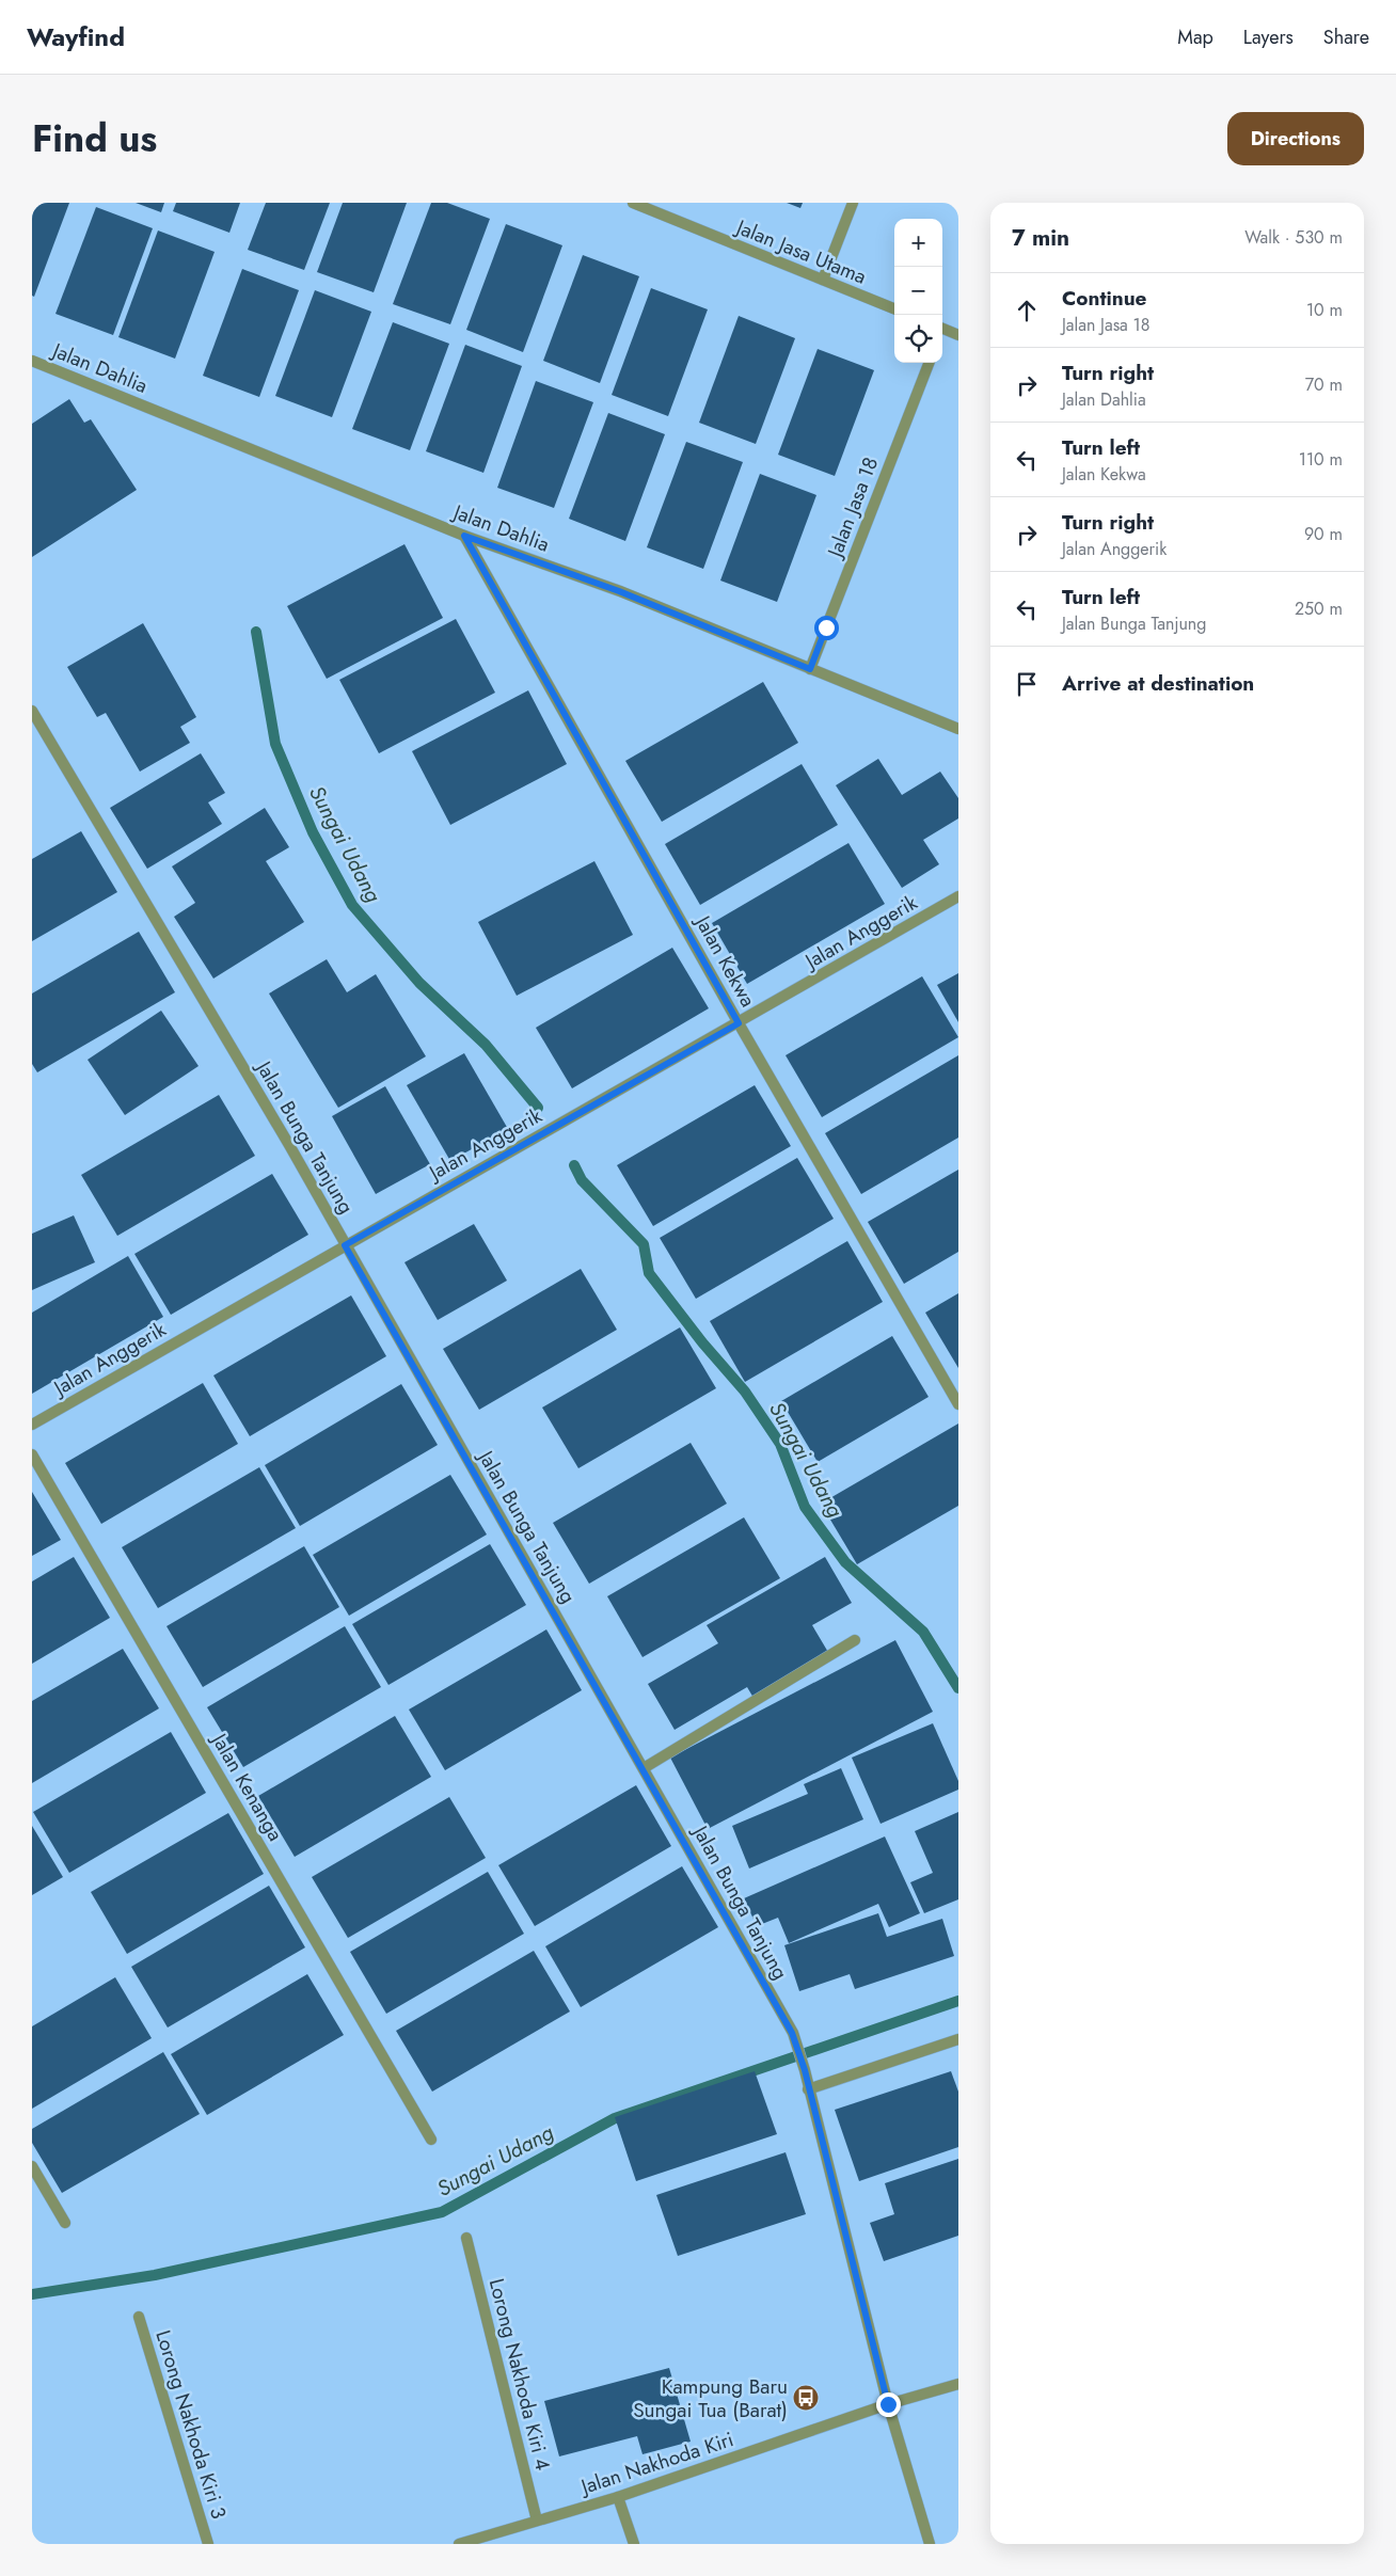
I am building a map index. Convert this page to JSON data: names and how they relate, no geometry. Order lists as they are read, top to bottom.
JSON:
{
  "streets": {
    "street": [
      "Jalan Jasa Utama",
      "Jalan Dahlia",
      "Jalan Jasa 18",
      "Jalan Anggerik",
      "Jalan Kekwa",
      "Jalan Bunga Tanjung",
      "Jalan Kenanga",
      "Lorong Nakhoda Kiri 4",
      "Lorong Nakhoda Kiri 3",
      "Jalan Nakhoda Kiri"
    ]
  },
  "crossings": [
    ["Jalan Dahlia", "Jalan Jasa 18"],
    ["Jalan Dahlia", "Jalan Kekwa"],
    ["Jalan Anggerik", "Jalan Kekwa"],
    ["Jalan Anggerik", "Jalan Bunga Tanjung"],
    ["Jalan Bunga Tanjung", "Jalan Nakhoda Kiri"],
    ["Lorong Nakhoda Kiri 4", "Jalan Nakhoda Kiri"]
  ],
  "water": ["Sungai Udang"],
  "places": {
    "bus stop": ["Kampung Baru Sungai Tua (Barat)"]
  },
  "page": {
    "header": "Wayfind",
    "nav": ["Map", "Layers", "Share"],
    "title": "Find us",
    "buttons": "Directions",
    "heading": ["7 min", "Walk · 530 m"],
    "map_buttons": ["+", "−"],
    "list": [
      ["Continue", "Jalan Jasa 18", "10 m"],
      ["Turn right", "Jalan Dahlia", "70 m"],
      ["Turn left", "Jalan Kekwa", "110 m"],
      ["Turn right", "Jalan Anggerik", "90 m"],
      ["Turn left", "Jalan Bunga Tanjung", "250 m"],
      "Arrive at destination"
    ]
  }
}
